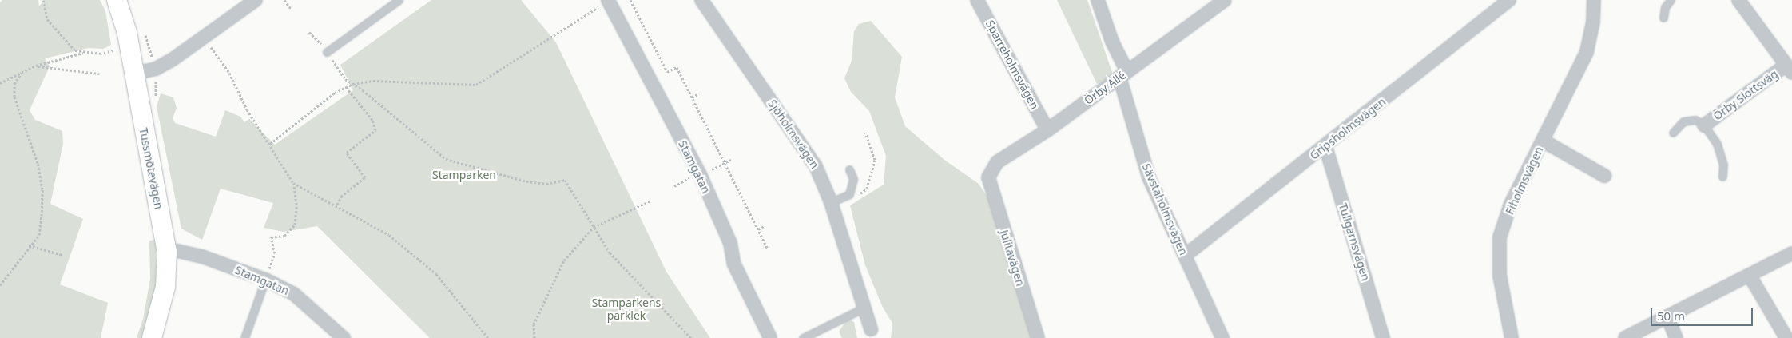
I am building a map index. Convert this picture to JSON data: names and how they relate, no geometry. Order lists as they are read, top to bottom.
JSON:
{
  "streets": {
    "street": [
      "Sparreholmsvägen",
      "Örby Allé",
      "Örby Slottsväg",
      "Gripsholmsvägen",
      "Sjöholmsvägen",
      "Stamgatan",
      "Tussmötevägen",
      "Fiholmsvägen",
      "Sävstaholmsvägen",
      "Tullgarnsvägen",
      "Julitavägen"
    ]
  },
  "crossings": [
    ["Sparreholmsvägen", "Örby Allé"],
    ["Örby Allé", "Sävstaholmsvägen"],
    ["Örby Allé", "Julitavägen"],
    ["Gripsholmsvägen", "Sävstaholmsvägen"],
    ["Gripsholmsvägen", "Tullgarnsvägen"],
    ["Stamgatan", "Tussmötevägen"]
  ],
  "parks": ["Stamparken", "Stamparkens parklek"],
  "scale_bar": "50 m"
}
